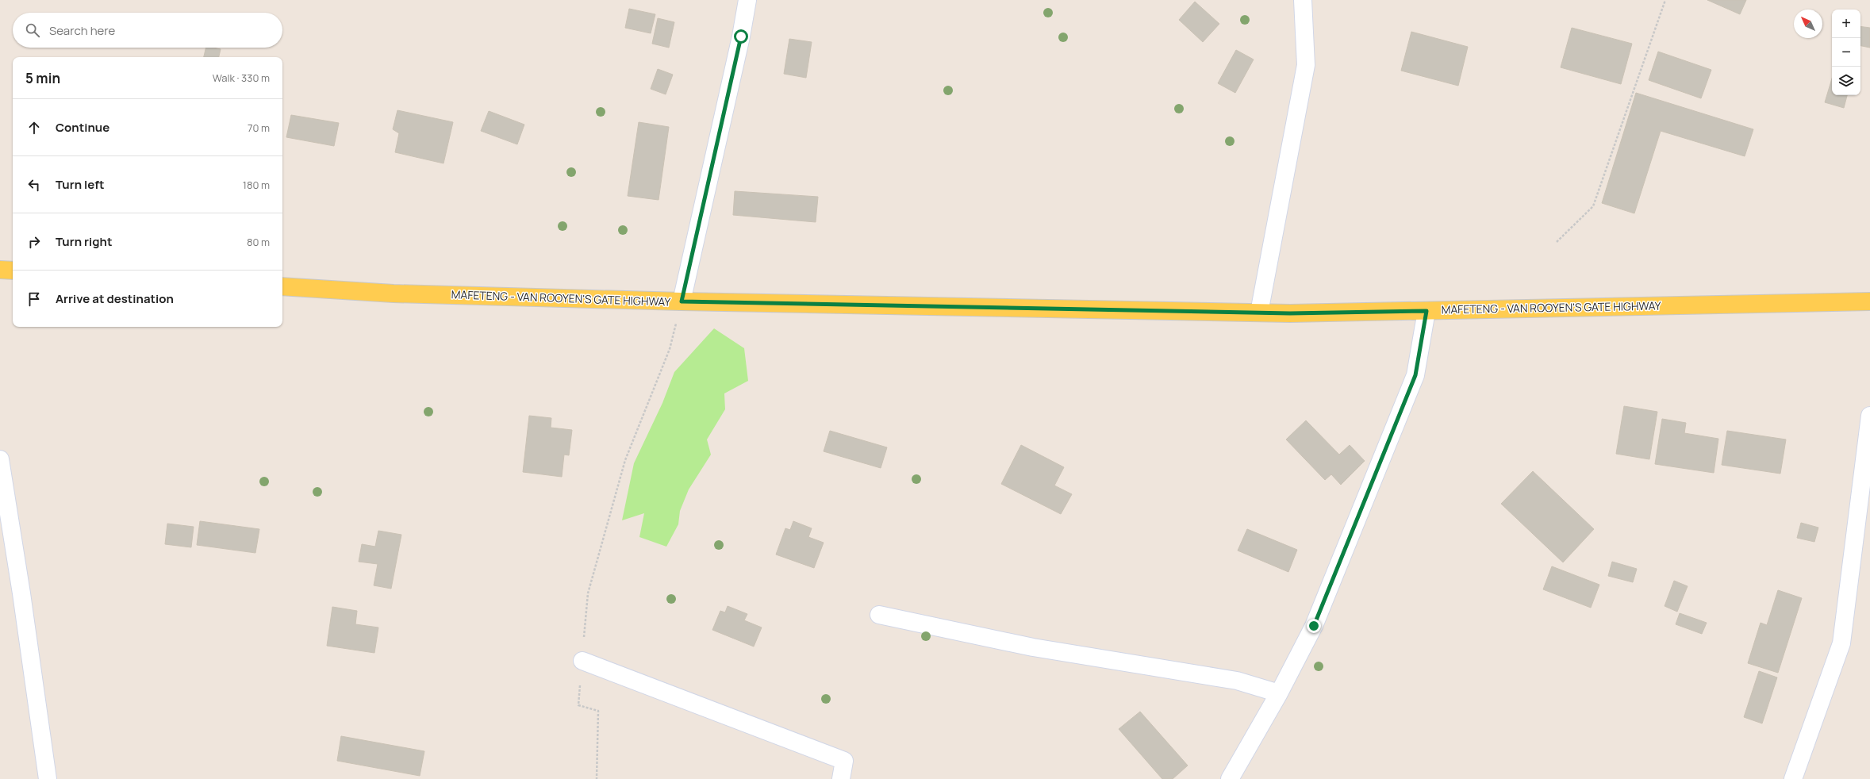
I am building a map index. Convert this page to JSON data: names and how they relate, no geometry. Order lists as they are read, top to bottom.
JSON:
{
  "streets": {
    "main road": ["MAFETENG - VAN ROOYEN'S GATE HIGHWAY"]
  },
  "north": "top left",
  "page": {
    "map_buttons": ["+", "−"],
    "search": "Search here",
    "heading": ["5 min", "Walk · 330 m"],
    "list": [
      ["Continue", "70 m"],
      ["Turn left", "180 m"],
      ["Turn right", "80 m"],
      "Arrive at destination"
    ]
  }
}
